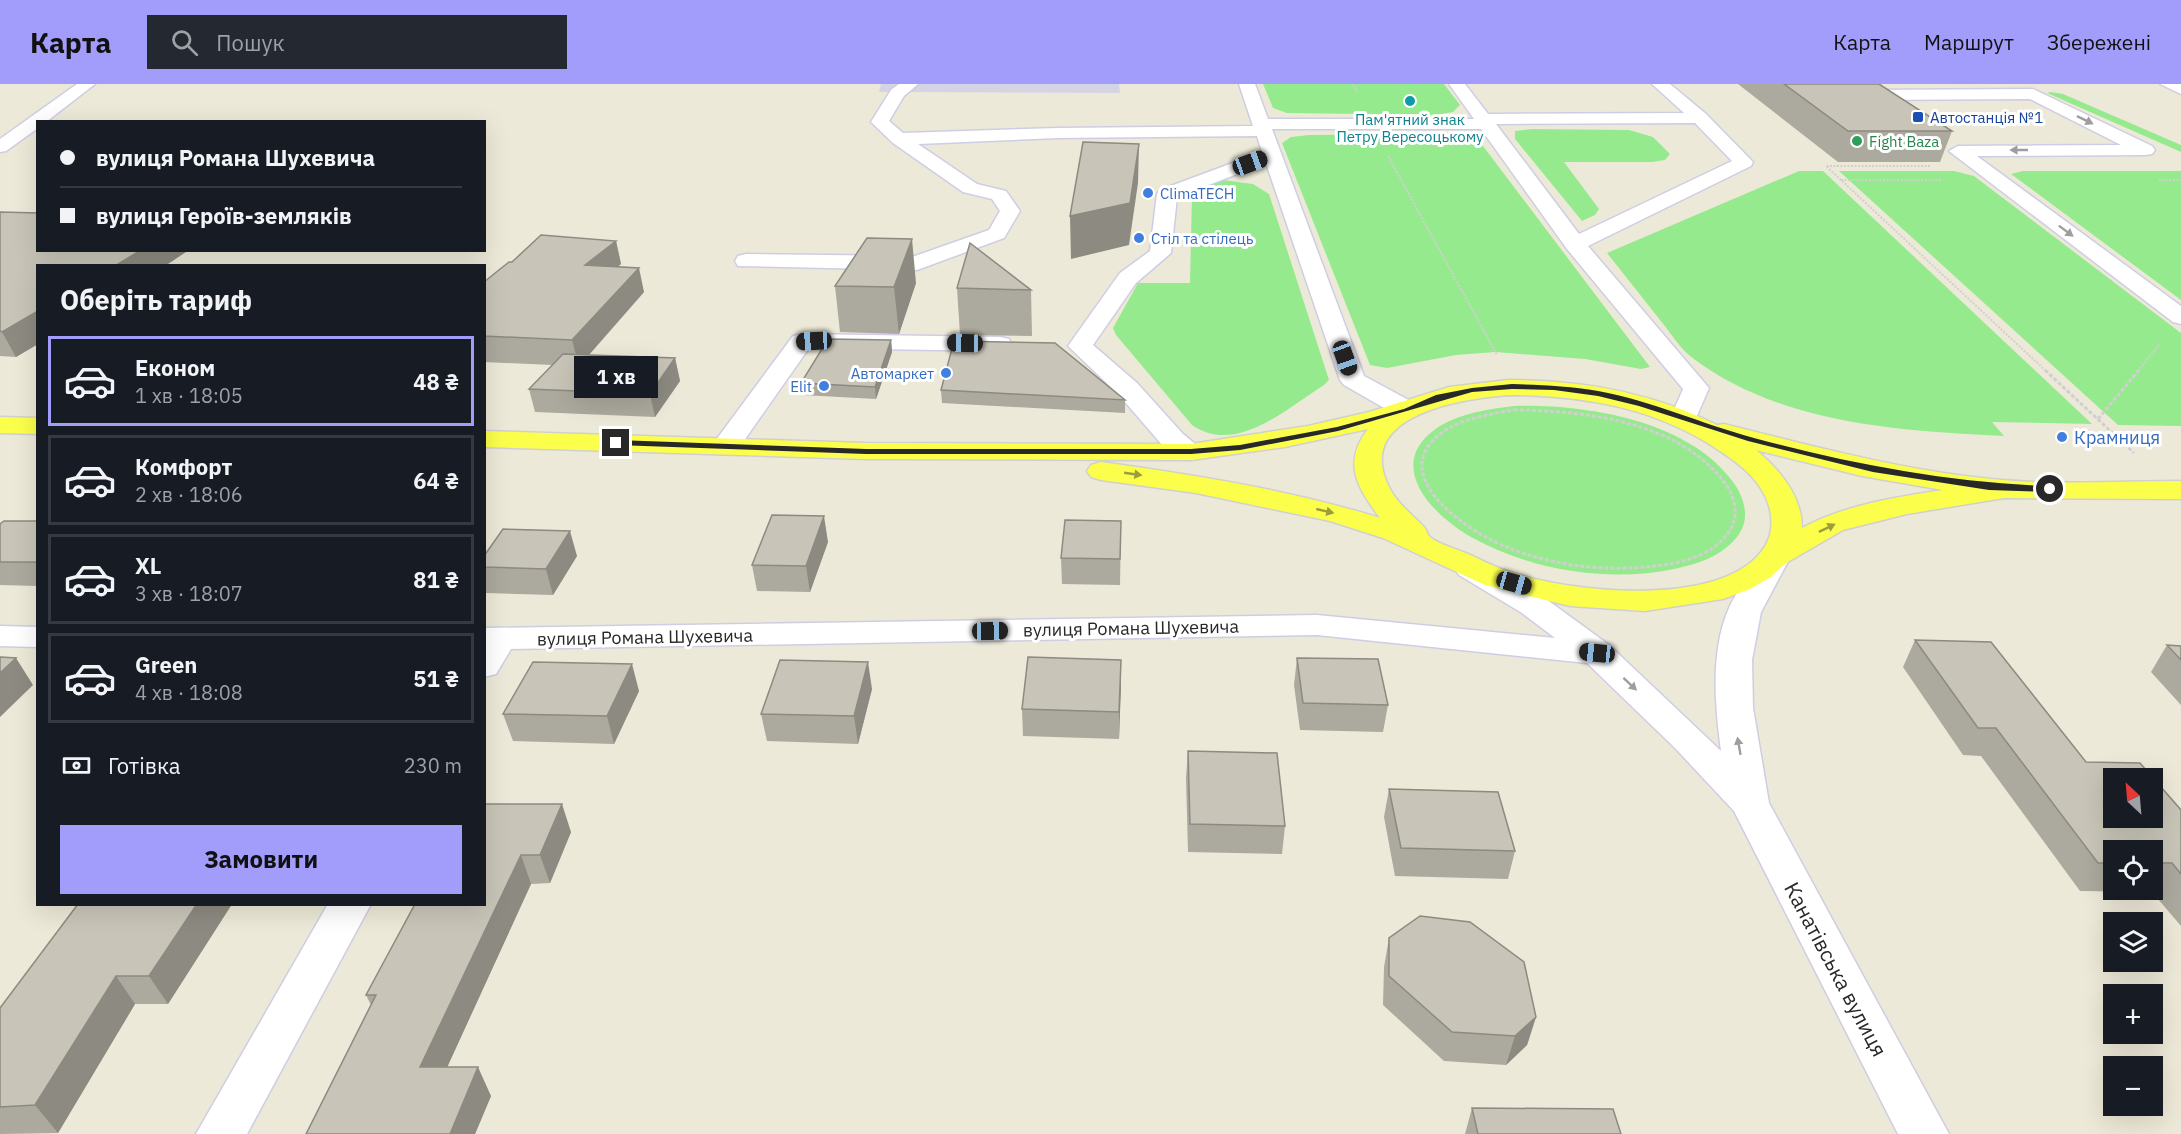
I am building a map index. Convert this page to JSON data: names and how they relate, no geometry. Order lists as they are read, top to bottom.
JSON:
{
  "streets": {
    "street": ["вулиця Романа Шухевича", "Канатівська вулиця"]
  },
  "places": {
    "other": [
      "Пам'ятний знак Петру Вересоцькому",
      "Fight Baza",
      "ClimaTECH",
      "Стіл та стілець",
      "Автомаркет",
      "Elit",
      "Крамниця"
    ],
    "transit": ["Автостанція №1"]
  },
  "north": "top left",
  "page": {
    "header": "Карта",
    "search": "Пошук",
    "nav": ["Карта", "Маршрут", "Збережені"],
    "banner": ["вулиця Романа Шухевича", "вулиця Героїв-земляків"],
    "heading": "Оберіть тариф",
    "list": [
      {
        "name": "Економ",
        "note": "1 хв · 18:05",
        "value": "48 ₴"
      },
      {
        "name": "Комфорт",
        "note": "2 хв · 18:06",
        "value": "64 ₴"
      },
      {
        "name": "XL",
        "note": "3 хв · 18:07",
        "value": "81 ₴"
      },
      {
        "name": "Green",
        "note": "4 хв · 18:08",
        "value": "51 ₴"
      }
    ],
    "bubble": "1 хв",
    "pay": ["Готівка", "230 m"],
    "map_buttons": ["+", "−"],
    "buttons": "Замовити"
  }
}
